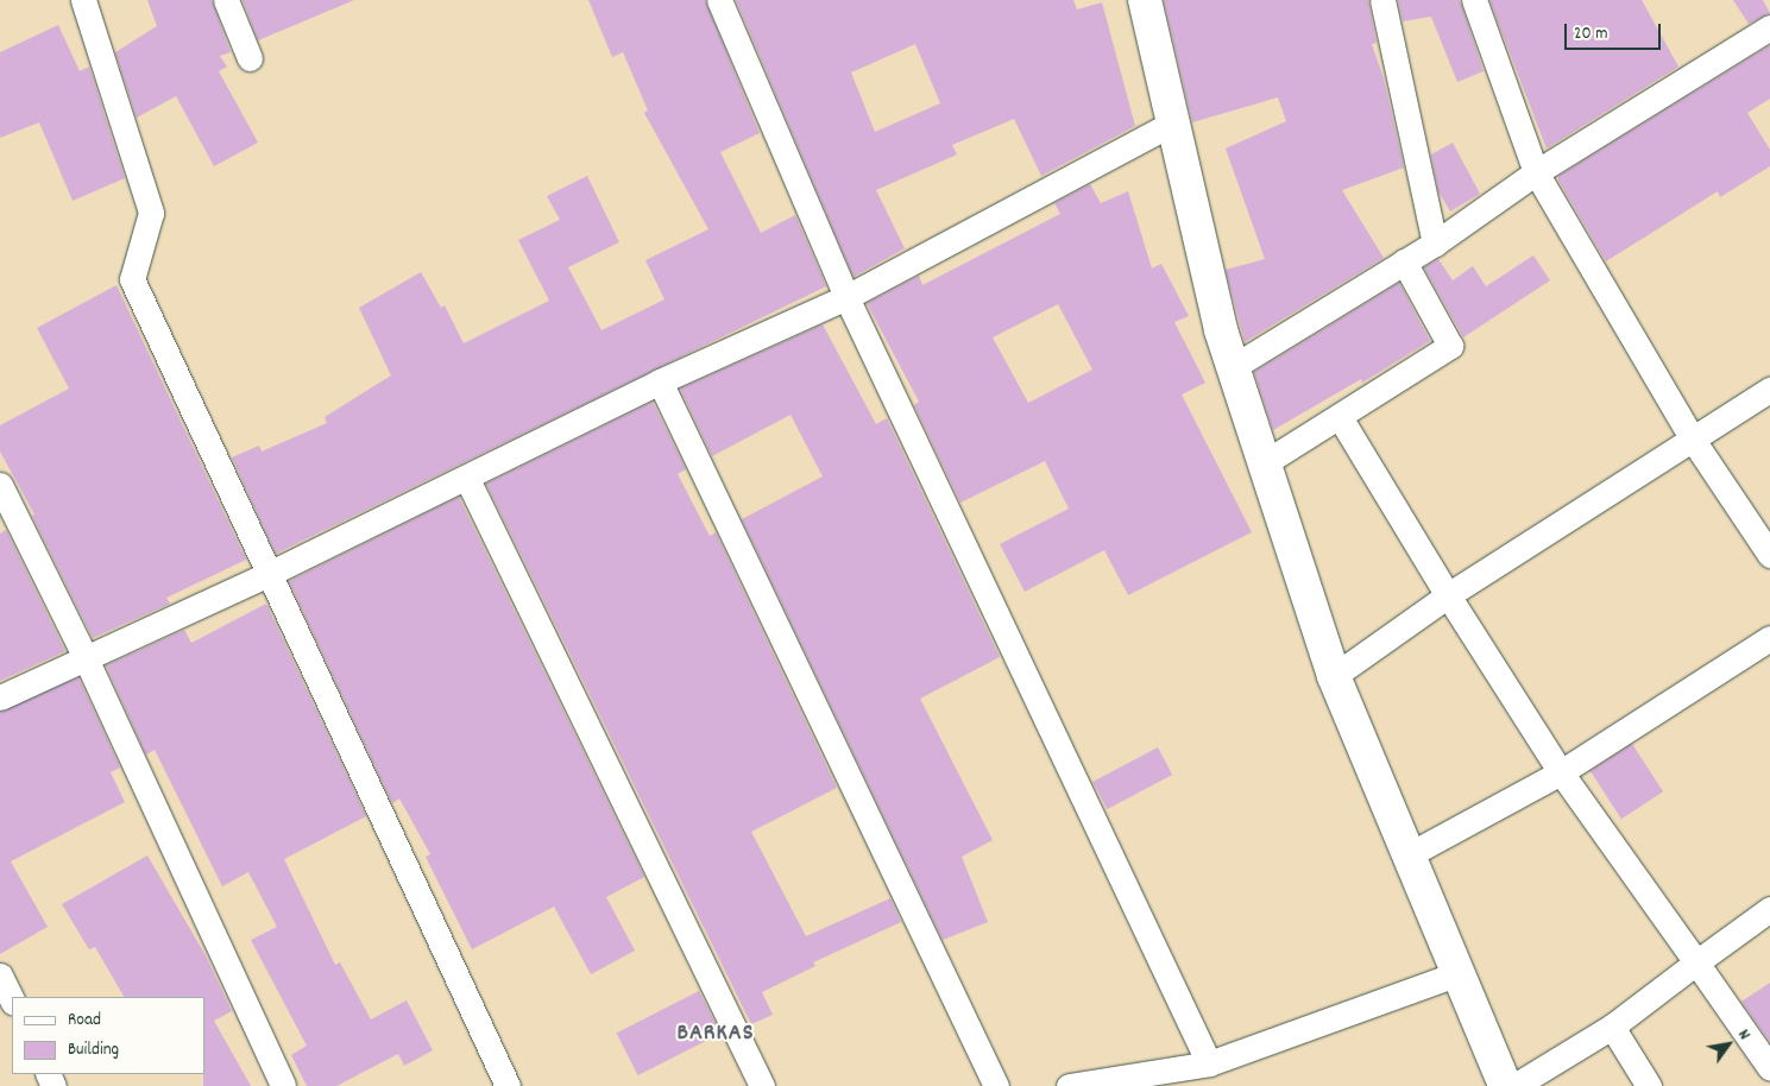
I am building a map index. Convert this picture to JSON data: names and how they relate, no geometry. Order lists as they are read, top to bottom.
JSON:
{
  "districts": ["BARKAS"],
  "legend": ["Road", "Building"],
  "scale_bar": "20 m",
  "north": "top right"
}
